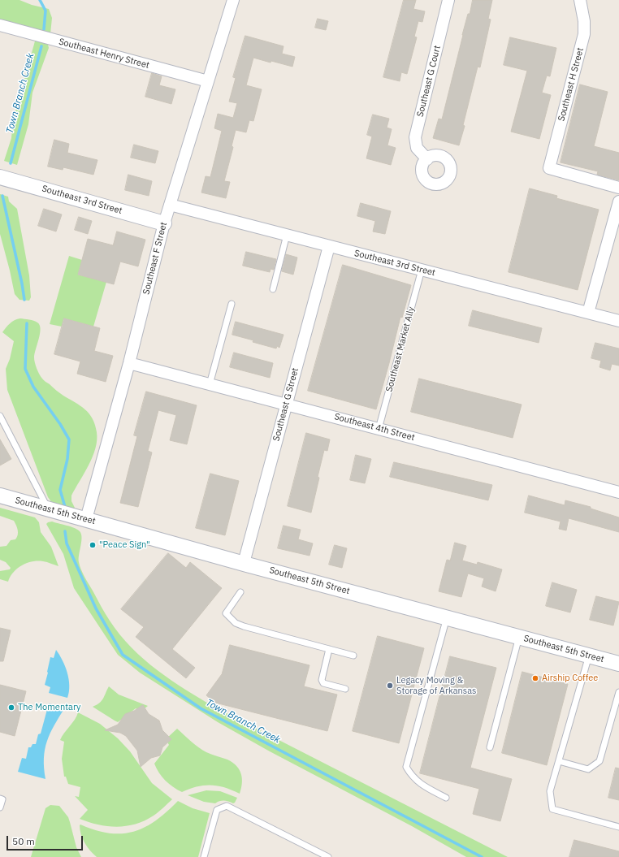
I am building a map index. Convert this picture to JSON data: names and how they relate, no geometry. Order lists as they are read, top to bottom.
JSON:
{
  "streets": {
    "street": [
      "Southeast Henry Street",
      "Southeast G Court",
      "Southeast H Street",
      "Southeast 3rd Street",
      "Southeast F Street",
      "Southeast G Street",
      "Southeast 4th Street",
      "Southeast 5th Street"
    ],
    "lane": ["Southeast Market Ally"]
  },
  "crossings": [
    ["Southeast Henry Street", "Southeast F Street"],
    ["Southeast 3rd Street", "Southeast F Street"],
    ["Southeast 3rd Street", "Southeast Market Ally"],
    ["Southeast 3rd Street", "Southeast G Street"],
    ["Southeast F Street", "Southeast 4th Street"],
    ["Southeast F Street", "Southeast 5th Street"],
    ["Southeast Market Ally", "Southeast 4th Street"],
    ["Southeast G Street", "Southeast 4th Street"],
    ["Southeast G Street", "Southeast 5th Street"]
  ],
  "water": ["Town Branch Creek"],
  "places": [
    "\"Peace Sign\"",
    "Airship Coffee",
    "Legacy Moving & Storage of Arkansas",
    "The Momentary"
  ],
  "scale_bar": "50 m"
}
